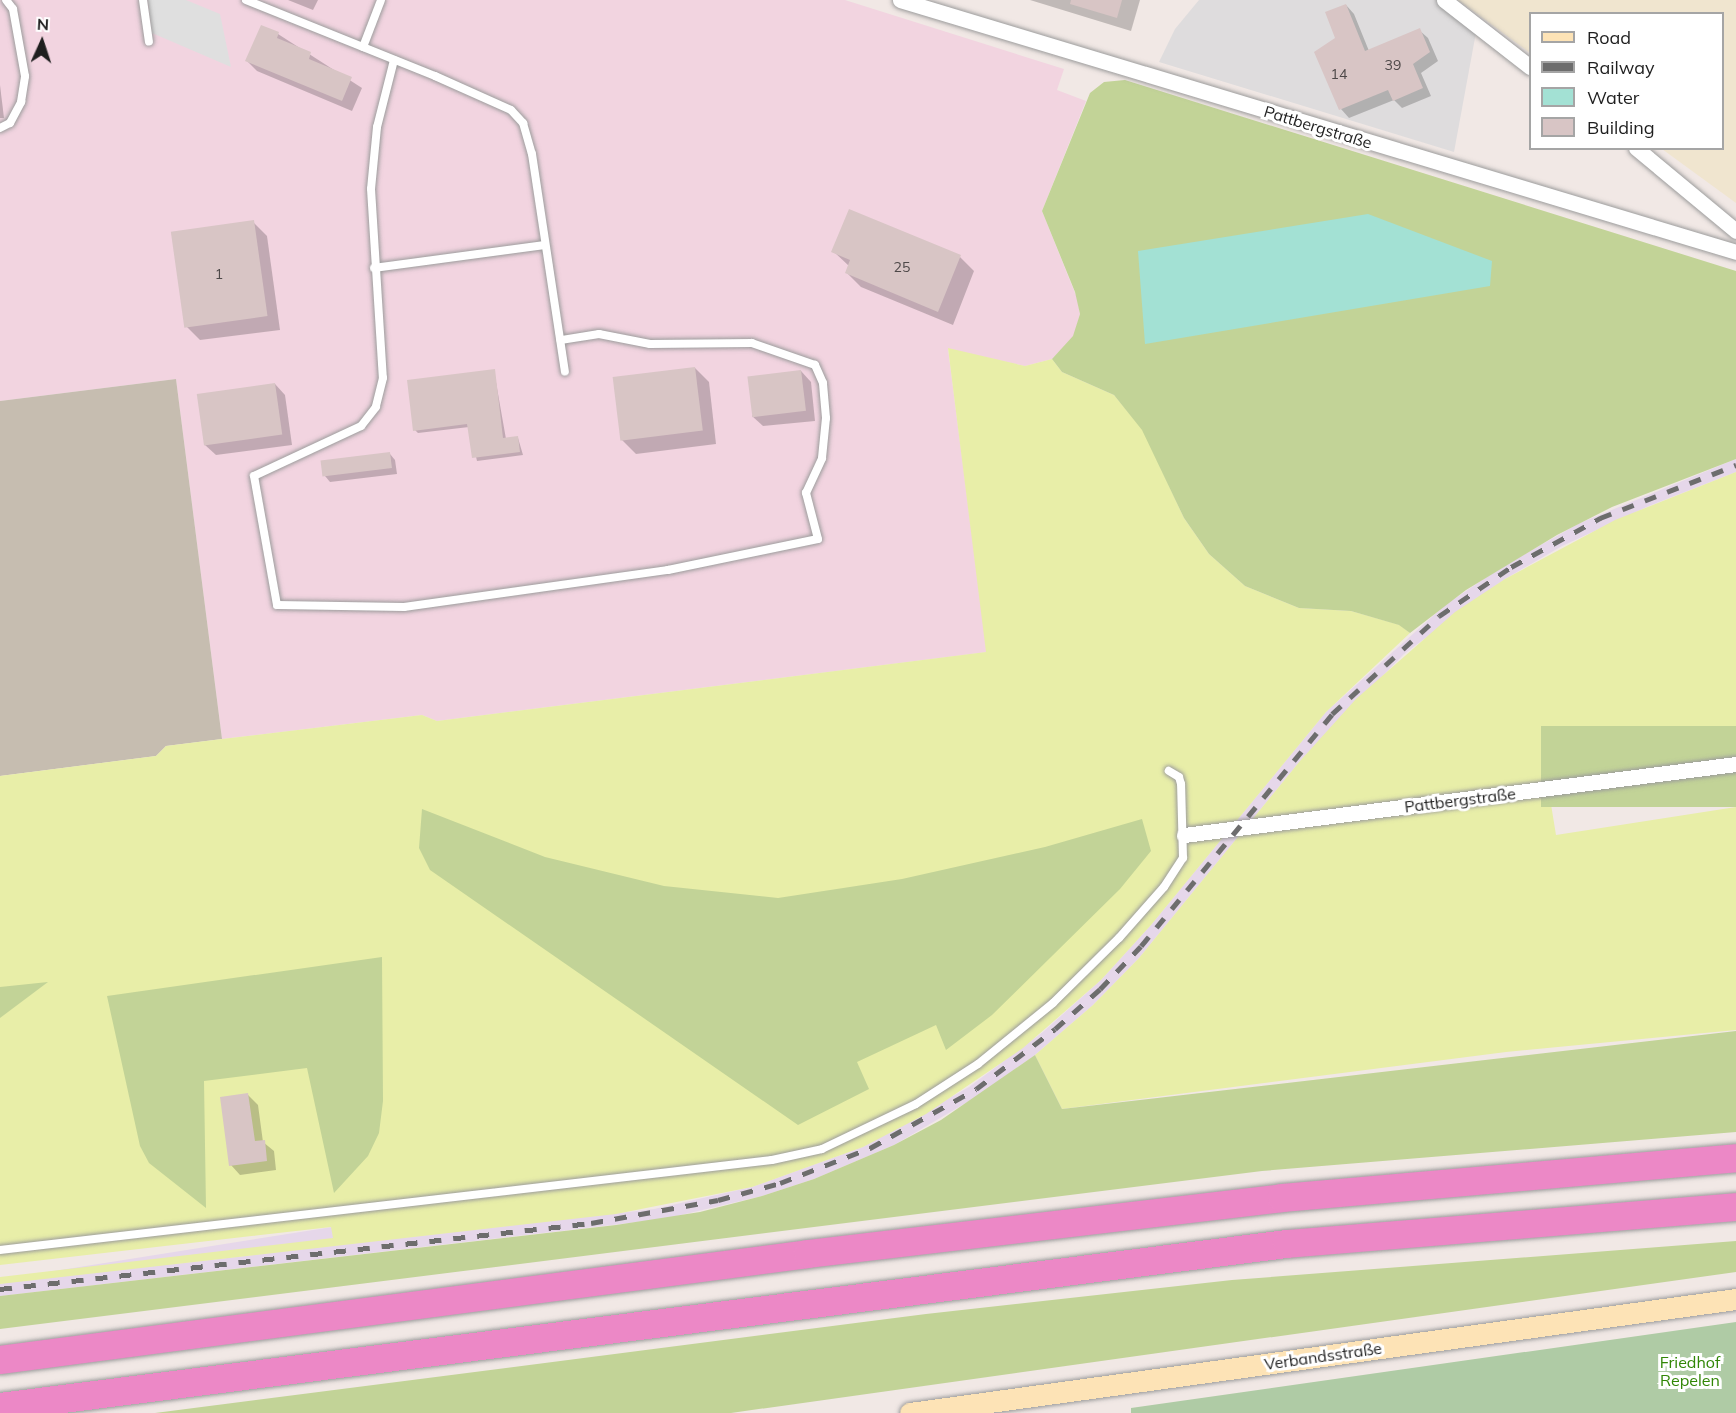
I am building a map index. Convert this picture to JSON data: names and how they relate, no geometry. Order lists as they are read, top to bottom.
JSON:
{
  "streets": {
    "main road": ["Verbandsstraße"],
    "street": ["Pattbergstraße"]
  },
  "parks": ["Friedhof Repelen"],
  "house_numbers": [
    "39",
    "14",
    "25",
    "1"
  ],
  "legend": [
    "Road",
    "Railway",
    "Water",
    "Building"
  ],
  "north": "top"
}
